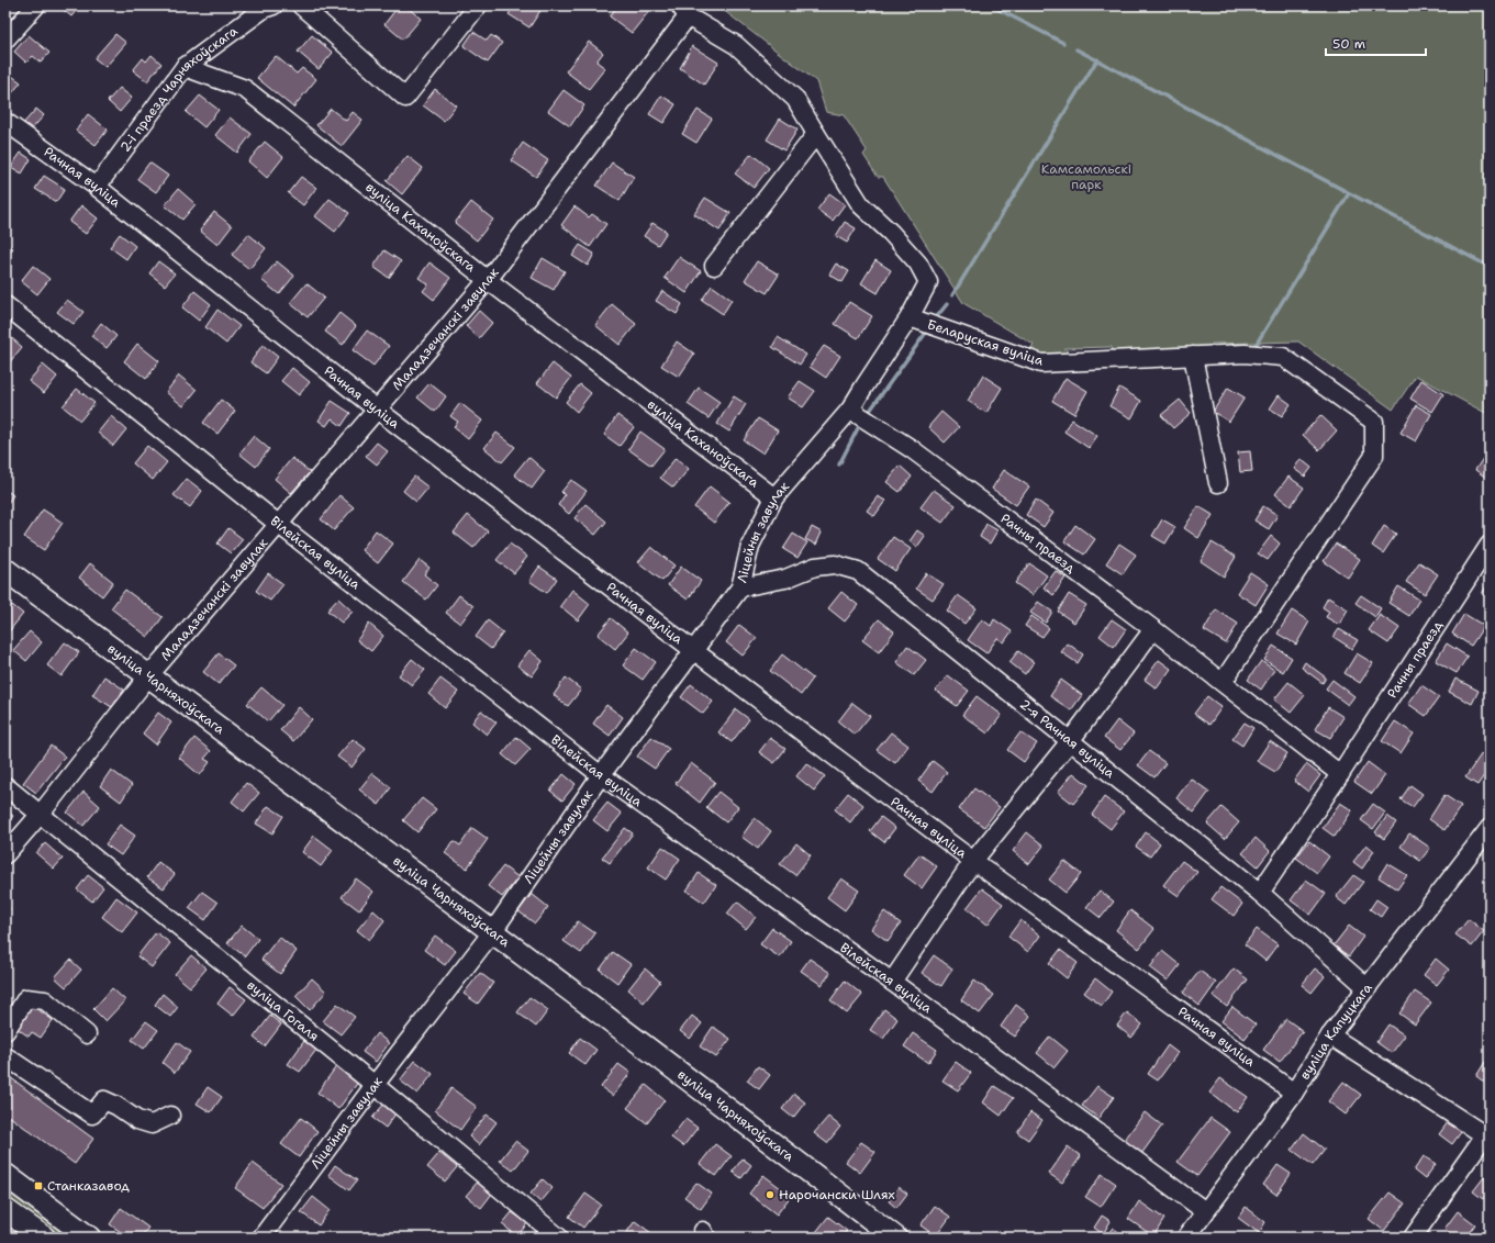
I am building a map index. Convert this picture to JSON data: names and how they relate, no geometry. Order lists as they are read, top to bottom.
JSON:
{
  "streets": {
    "main road": ["вуліца Чарняхоўскага"],
    "street": [
      "2-і праезд Чарняхоўскага",
      "Рачная вуліца",
      "вуліца Каханоўскага",
      "Маладзечанскі завулак",
      "Беларуская вуліца",
      "Ліцейны завулак",
      "Рачны праезд",
      "Вілейская вуліца",
      "2-я Рачная вуліца",
      "вуліца Гогаля",
      "вуліца Капуцкага"
    ]
  },
  "crossings": [
    ["2-і праезд Чарняхоўскага", "Рачная вуліца"],
    ["2-і праезд Чарняхоўскага", "вуліца Каханоўскага"],
    ["Рачная вуліца", "Маладзечанскі завулак"],
    ["Рачная вуліца", "Ліцейны завулак"],
    ["Рачная вуліца", "вуліца Капуцкага"],
    ["вуліца Каханоўскага", "Маладзечанскі завулак"],
    ["вуліца Каханоўскага", "Ліцейны завулак"],
    ["Маладзечанскі завулак", "Беларуская вуліца"],
    ["Маладзечанскі завулак", "Вілейская вуліца"],
    ["Маладзечанскі завулак", "вуліца Чарняхоўскага"],
    ["Маладзечанскі завулак", "вуліца Гогаля"],
    ["Беларуская вуліца", "Ліцейны завулак"],
    ["Беларуская вуліца", "Рачны праезд"],
    ["Ліцейны завулак", "Рачны праезд"],
    ["Ліцейны завулак", "Вілейская вуліца"],
    ["Ліцейны завулак", "вуліца Чарняхоўскага"],
    ["Ліцейны завулак", "2-я Рачная вуліца"],
    ["Ліцейны завулак", "вуліца Гогаля"],
    ["Рачны праезд", "2-я Рачная вуліца"],
    ["Вілейская вуліца", "вуліца Капуцкага"],
    ["2-я Рачная вуліца", "вуліца Капуцкага"]
  ],
  "parks": ["Камсамольскі парк"],
  "places": {
    "transit": ["Станказавод"],
    "other": ["Нарочански Шлях"]
  },
  "scale_bar": "50 m"
}
